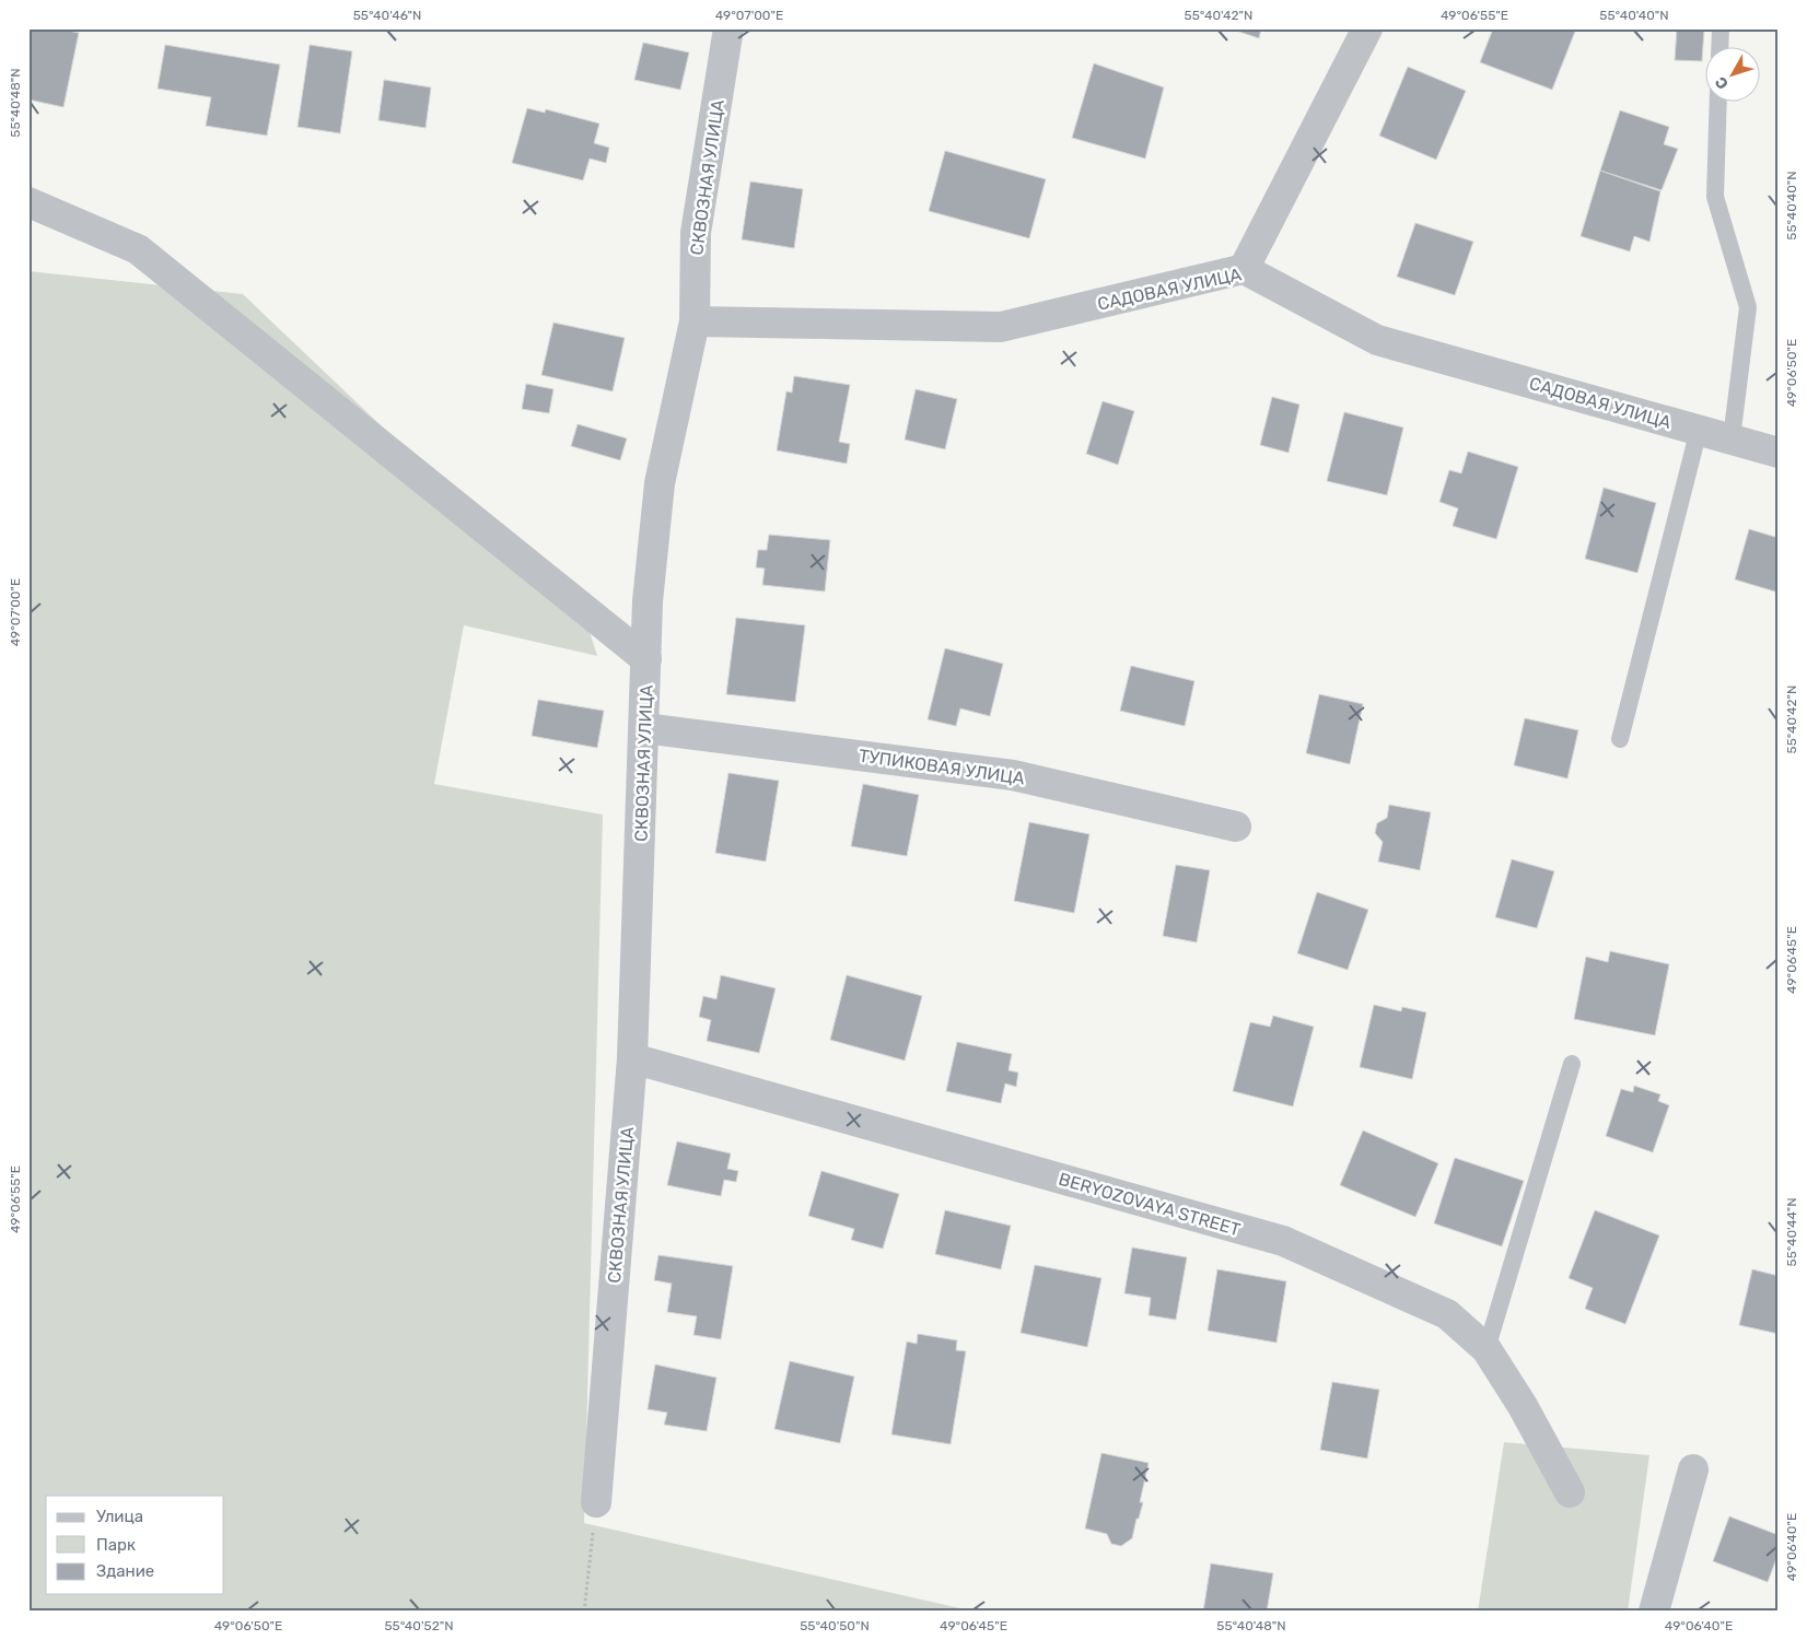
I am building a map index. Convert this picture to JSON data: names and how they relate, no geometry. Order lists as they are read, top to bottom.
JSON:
{
  "streets": {
    "street": [
      "СКВОЗНАЯ УЛИЦА",
      "САДОВАЯ УЛИЦА",
      "ТУПИКОВАЯ УЛИЦА",
      "BERYOZOVAYA STREET"
    ]
  },
  "crossings": [
    ["СКВОЗНАЯ УЛИЦА", "САДОВАЯ УЛИЦА"],
    ["СКВОЗНАЯ УЛИЦА", "ТУПИКОВАЯ УЛИЦА"],
    ["СКВОЗНАЯ УЛИЦА", "BERYOZOVAYA STREET"]
  ],
  "legend": ["Улица", "Парк", "Здание"],
  "north": "bottom left",
  "coordinates": [
    "55°40'46\"N",
    "49°07'00\"E",
    "55°40'42\"N",
    "49°06'55\"E",
    "55°40'40\"N",
    "55°40'48\"N",
    "49°06'50\"E",
    "49°06'45\"E",
    "55°40'44\"N",
    "49°06'40\"E",
    "55°40'52\"N",
    "55°40'50\"N"
  ]
}
